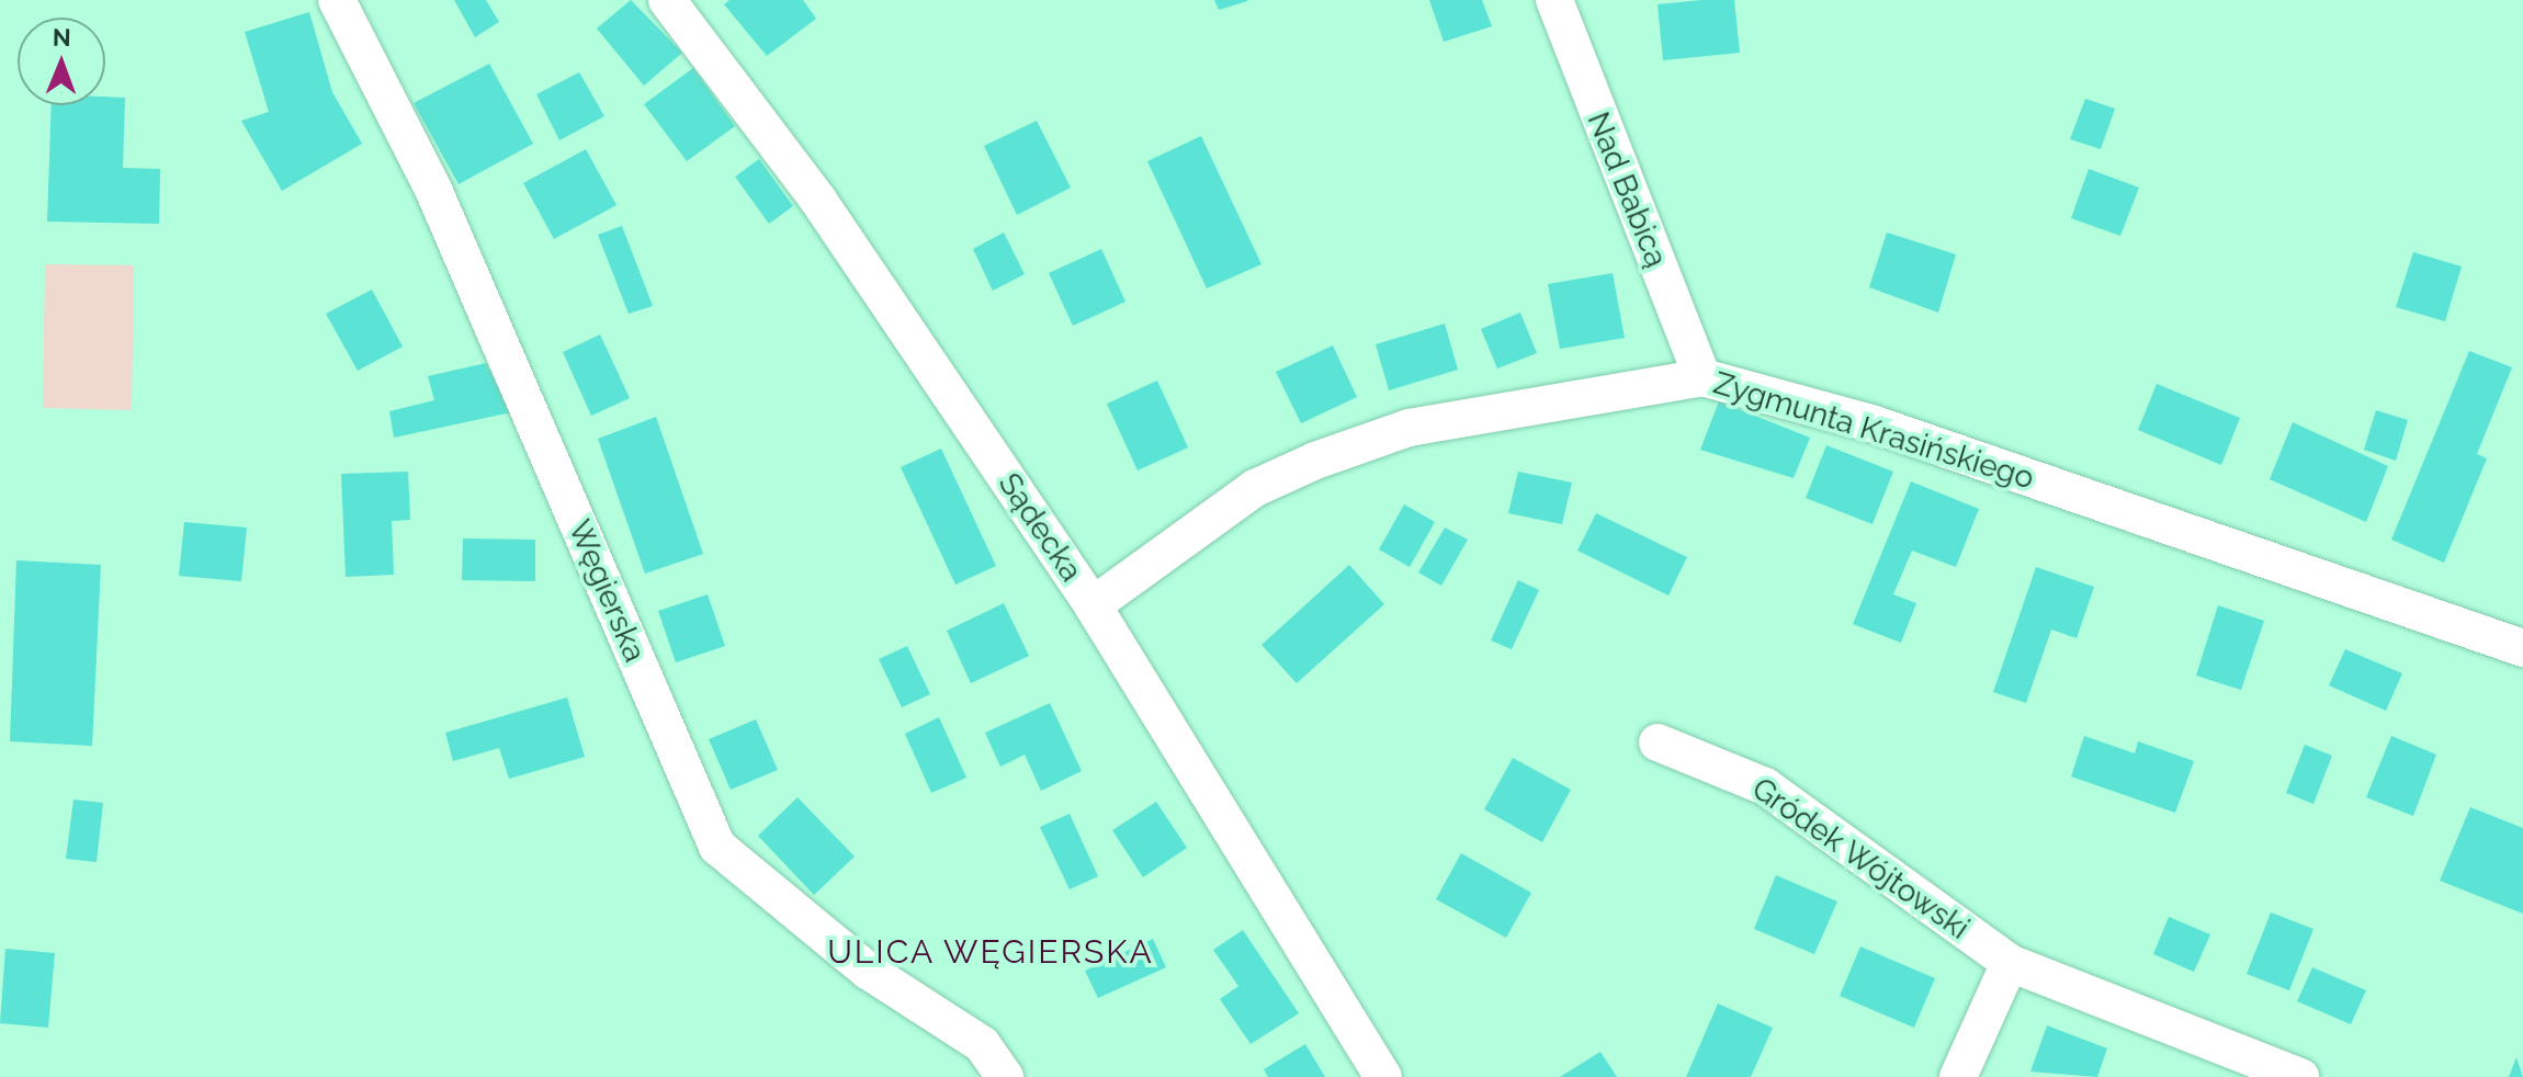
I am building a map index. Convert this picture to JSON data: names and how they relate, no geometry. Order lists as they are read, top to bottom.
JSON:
{
  "streets": {
    "street": [
      "Nad Babicą",
      "Zygmunta Krasińskiego",
      "Sądecka",
      "Węgierska",
      "Gródek Wójtowski"
    ]
  },
  "crossings": [
    ["Nad Babicą", "Zygmunta Krasińskiego"],
    ["Zygmunta Krasińskiego", "Sądecka"]
  ],
  "districts": ["ULICA WĘGIERSKA"],
  "north": "top"
}
